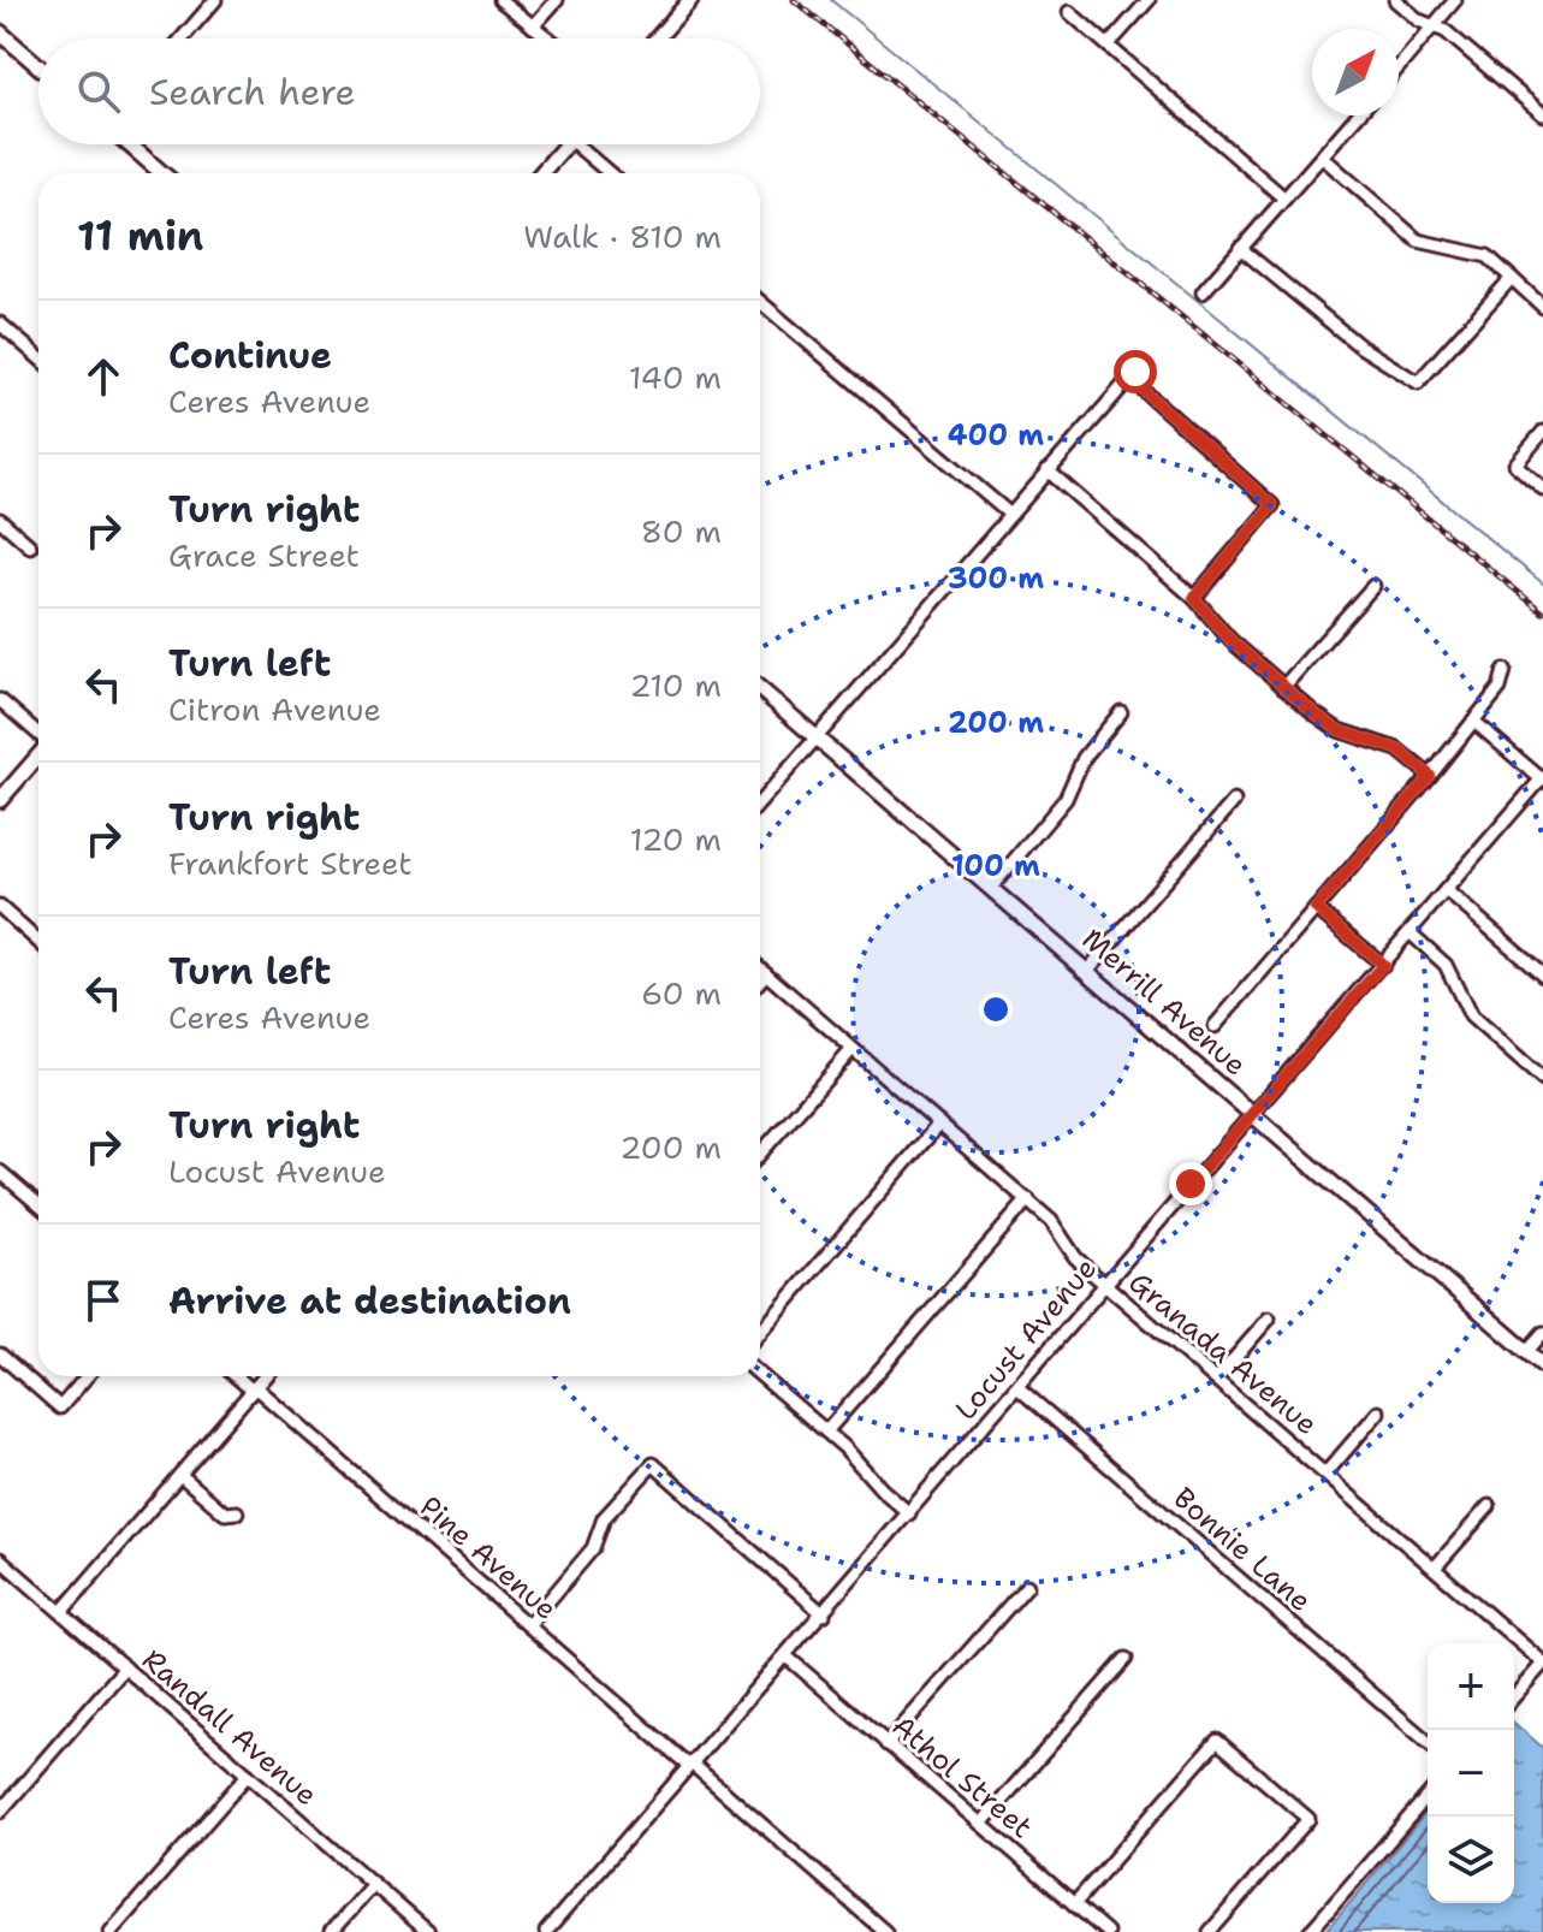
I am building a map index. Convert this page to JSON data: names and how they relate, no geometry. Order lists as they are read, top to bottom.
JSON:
{
  "streets": {
    "main road": ["Merrill Avenue"],
    "street": [
      "Locust Avenue",
      "Granada Avenue",
      "Bonnie Lane",
      "Pine Avenue",
      "Randall Avenue",
      "Athol Street"
    ]
  },
  "crossings": [
    ["Merrill Avenue", "Locust Avenue"],
    ["Locust Avenue", "Granada Avenue"],
    ["Locust Avenue", "Bonnie Lane"],
    ["Locust Avenue", "Pine Avenue"],
    ["Locust Avenue", "Athol Street"]
  ],
  "north": "top right",
  "page": {
    "search": "Search here",
    "heading": ["11 min", "Walk · 810 m"],
    "list": [
      ["Continue", "Ceres Avenue", "140 m"],
      ["Turn right", "Grace Street", "80 m"],
      ["Turn left", "Citron Avenue", "210 m"],
      ["Turn right", "Frankfort Street", "120 m"],
      ["Turn left", "Ceres Avenue", "60 m"],
      ["Turn right", "Locust Avenue", "200 m"],
      "Arrive at destination"
    ],
    "map_buttons": ["+", "−"]
  },
  "rings": [
    "400 m",
    "300 m",
    "200 m",
    "100 m"
  ]
}
